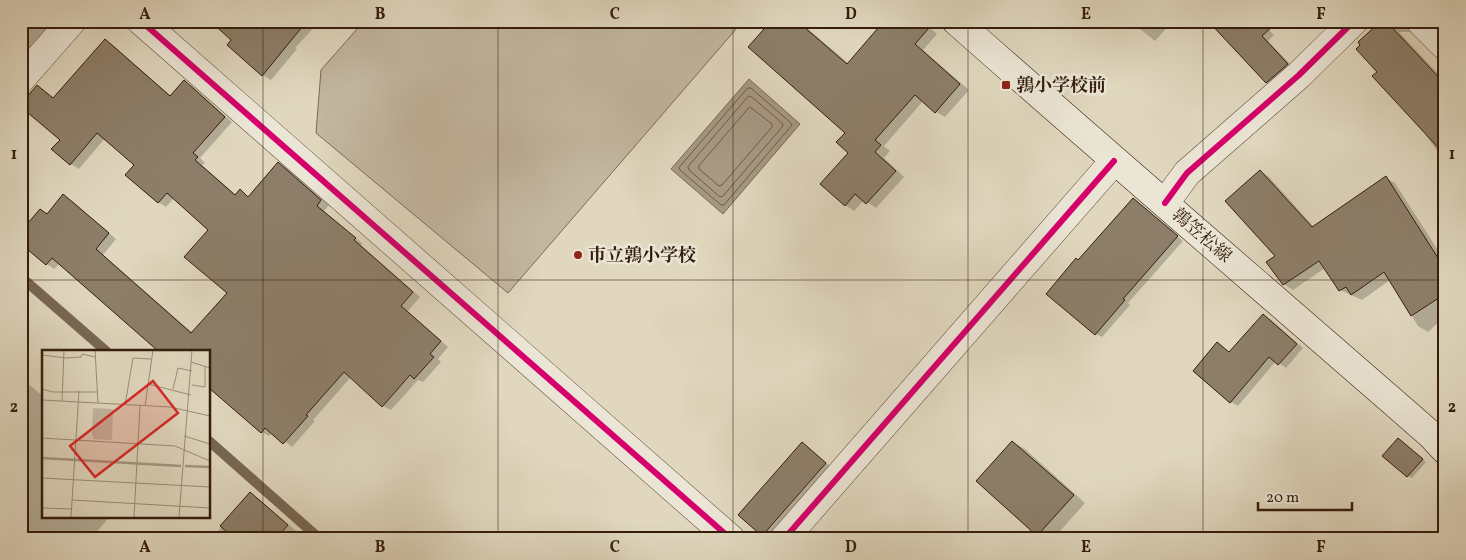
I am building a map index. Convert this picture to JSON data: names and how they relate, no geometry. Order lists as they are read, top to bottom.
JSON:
{
  "streets": {
    "street": ["鶉笠松線"]
  },
  "places": {
    "transit": ["鶉小学校前"],
    "other": ["市立鶉小学校"]
  },
  "scale_bar": "20 m",
  "grid": {
    "columns": [
      "A",
      "B",
      "C",
      "D",
      "E",
      "F"
    ],
    "rows": ["1", "2"]
  }
}
